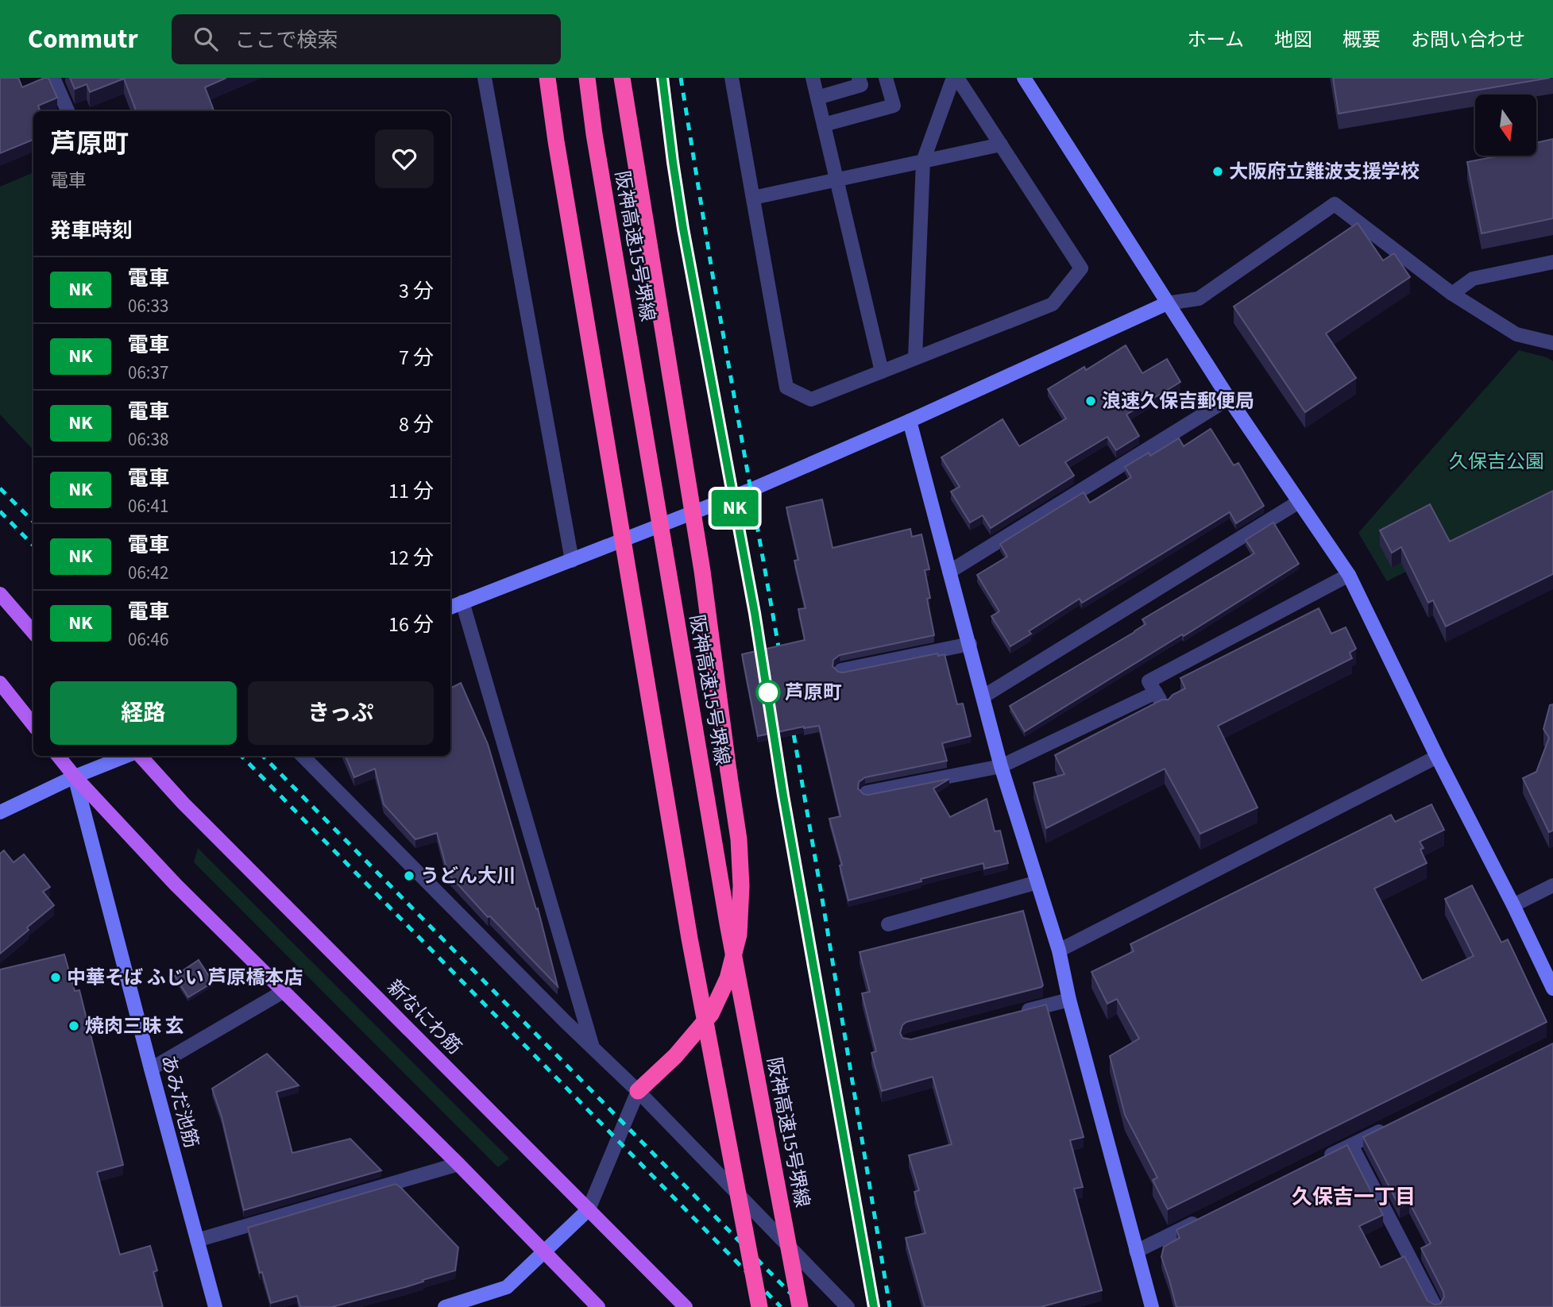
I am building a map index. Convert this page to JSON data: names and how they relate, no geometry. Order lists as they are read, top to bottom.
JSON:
{
  "streets": {
    "highway": ["阪神高速15号堺線"],
    "main road": ["新なにわ筋"],
    "street": ["あみだ池筋"]
  },
  "districts": ["久保吉一丁目"],
  "parks": ["久保吉公園"],
  "places": [
    "大阪府立難波支援学校",
    "浪速久保吉郵便局",
    "芦原町",
    "うどん大川",
    "中華そば ふじい 芦原橋本店",
    "焼肉三昧 玄"
  ],
  "north": "bottom",
  "page": {
    "header": "Commutr",
    "search": "ここで検索",
    "nav": [
      "ホーム",
      "地図",
      "概要",
      "お問い合わせ"
    ],
    "on_map": "NK",
    "heading": [
      ["芦原町", "電車"],
      "発車時刻"
    ],
    "list": [
      {
        "mark": "NK",
        "name": "電車",
        "note": "06:33",
        "value": "3 分"
      },
      {
        "mark": "NK",
        "name": "電車",
        "note": "06:37",
        "value": "7 分"
      },
      {
        "mark": "NK",
        "name": "電車",
        "note": "06:38",
        "value": "8 分"
      },
      {
        "mark": "NK",
        "name": "電車",
        "note": "06:41",
        "value": "11 分"
      },
      {
        "mark": "NK",
        "name": "電車",
        "note": "06:42",
        "value": "12 分"
      },
      {
        "mark": "NK",
        "name": "電車",
        "note": "06:46",
        "value": "16 分"
      }
    ],
    "buttons": ["経路", "きっぷ"]
  }
}
